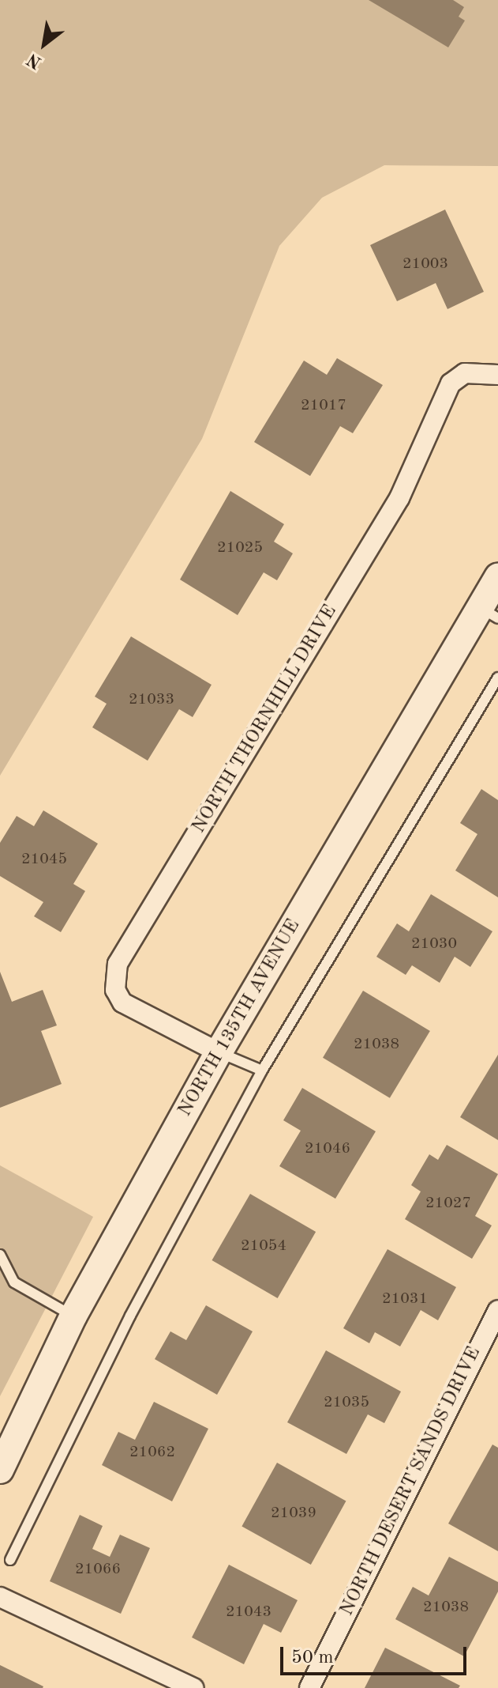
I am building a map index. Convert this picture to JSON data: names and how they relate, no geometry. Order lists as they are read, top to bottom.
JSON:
{
  "streets": {
    "street": ["NORTH THORNHILL DRIVE", "NORTH 135TH AVENUE", "NORTH DESERT SANDS DRIVE"]
  },
  "crossings": [
    ["NORTH THORNHILL DRIVE", "NORTH 135TH AVENUE"]
  ],
  "house_numbers": [
    "21003",
    "21017",
    "21025",
    "21033",
    "21045",
    "21030",
    "21038",
    "21046",
    "21027",
    "21054",
    "21031",
    "21035",
    "21062",
    "21039",
    "21066",
    "21038",
    "21043"
  ],
  "scale_bar": "50 m",
  "north": "bottom left"
}
